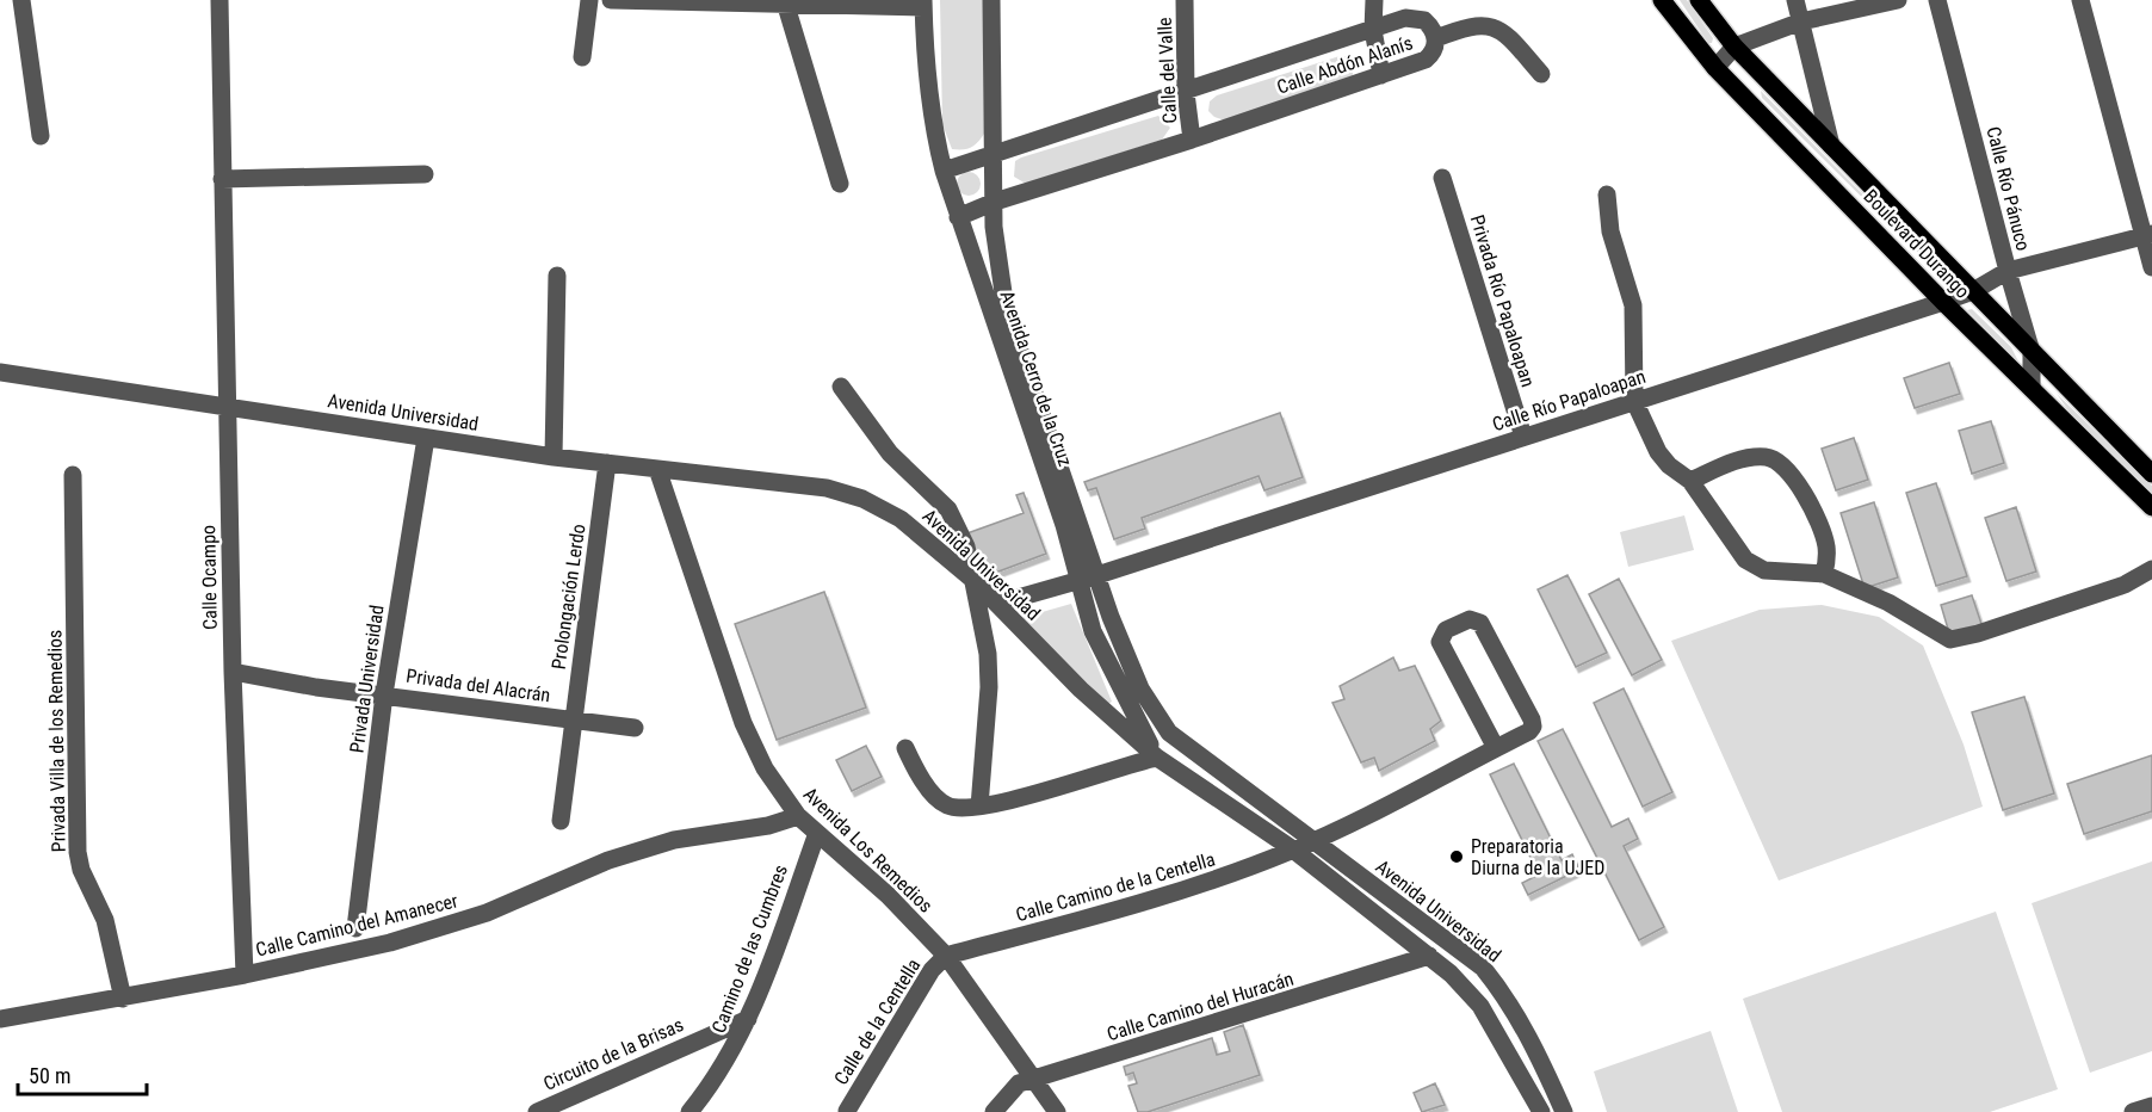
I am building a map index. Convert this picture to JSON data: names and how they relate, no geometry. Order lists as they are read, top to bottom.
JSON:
{
  "streets": {
    "main road": ["Boulevard Durango"],
    "street": [
      "Calle Abdón Alanís",
      "Calle del Valle",
      "Calle Río Pánuco",
      "Privada Río Papaloapan",
      "Avenida Cerro de la Cruz",
      "Calle Río Papaloapan",
      "Avenida Universidad",
      "Calle Ocampo",
      "Prolongación Lerdo",
      "Privada Universidad",
      "Privada del Alacrán",
      "Privada Villa de los Remedios",
      "Avenida Los Remedios",
      "Calle Camino de la Centella",
      "Calle Camino del Amanecer",
      "Camino de las Cumbres",
      "Calle Camino del Huracán",
      "Calle de la Centella",
      "Circuito de la Brisas"
    ]
  },
  "crossings": [
    ["Calle Abdón Alanís", "Calle del Valle"],
    ["Calle Abdón Alanís", "Avenida Cerro de la Cruz"],
    ["Calle Río Pánuco", "Boulevard Durango"],
    ["Calle Río Pánuco", "Calle Río Papaloapan"],
    ["Boulevard Durango", "Calle Río Papaloapan"],
    ["Privada Río Papaloapan", "Calle Río Papaloapan"],
    ["Avenida Cerro de la Cruz", "Calle Río Papaloapan"],
    ["Avenida Cerro de la Cruz", "Avenida Universidad"],
    ["Calle Río Papaloapan", "Avenida Universidad"],
    ["Avenida Universidad", "Calle Ocampo"],
    ["Avenida Universidad", "Prolongación Lerdo"],
    ["Avenida Universidad", "Privada Universidad"],
    ["Avenida Universidad", "Avenida Los Remedios"],
    ["Avenida Universidad", "Calle Camino de la Centella"],
    ["Avenida Universidad", "Calle Camino del Huracán"],
    ["Calle Ocampo", "Privada del Alacrán"],
    ["Calle Ocampo", "Calle Camino del Amanecer"],
    ["Prolongación Lerdo", "Privada del Alacrán"],
    ["Privada Universidad", "Privada del Alacrán"],
    ["Privada Villa de los Remedios", "Calle Camino del Amanecer"],
    ["Avenida Los Remedios", "Calle Camino de la Centella"],
    ["Avenida Los Remedios", "Calle Camino del Amanecer"],
    ["Avenida Los Remedios", "Camino de las Cumbres"],
    ["Avenida Los Remedios", "Calle Camino del Huracán"],
    ["Avenida Los Remedios", "Calle de la Centella"],
    ["Calle Camino de la Centella", "Calle de la Centella"],
    ["Camino de las Cumbres", "Circuito de la Brisas"]
  ],
  "places": ["Preparatoria Diurna de la UJED"],
  "scale_bar": "50 m"
}
